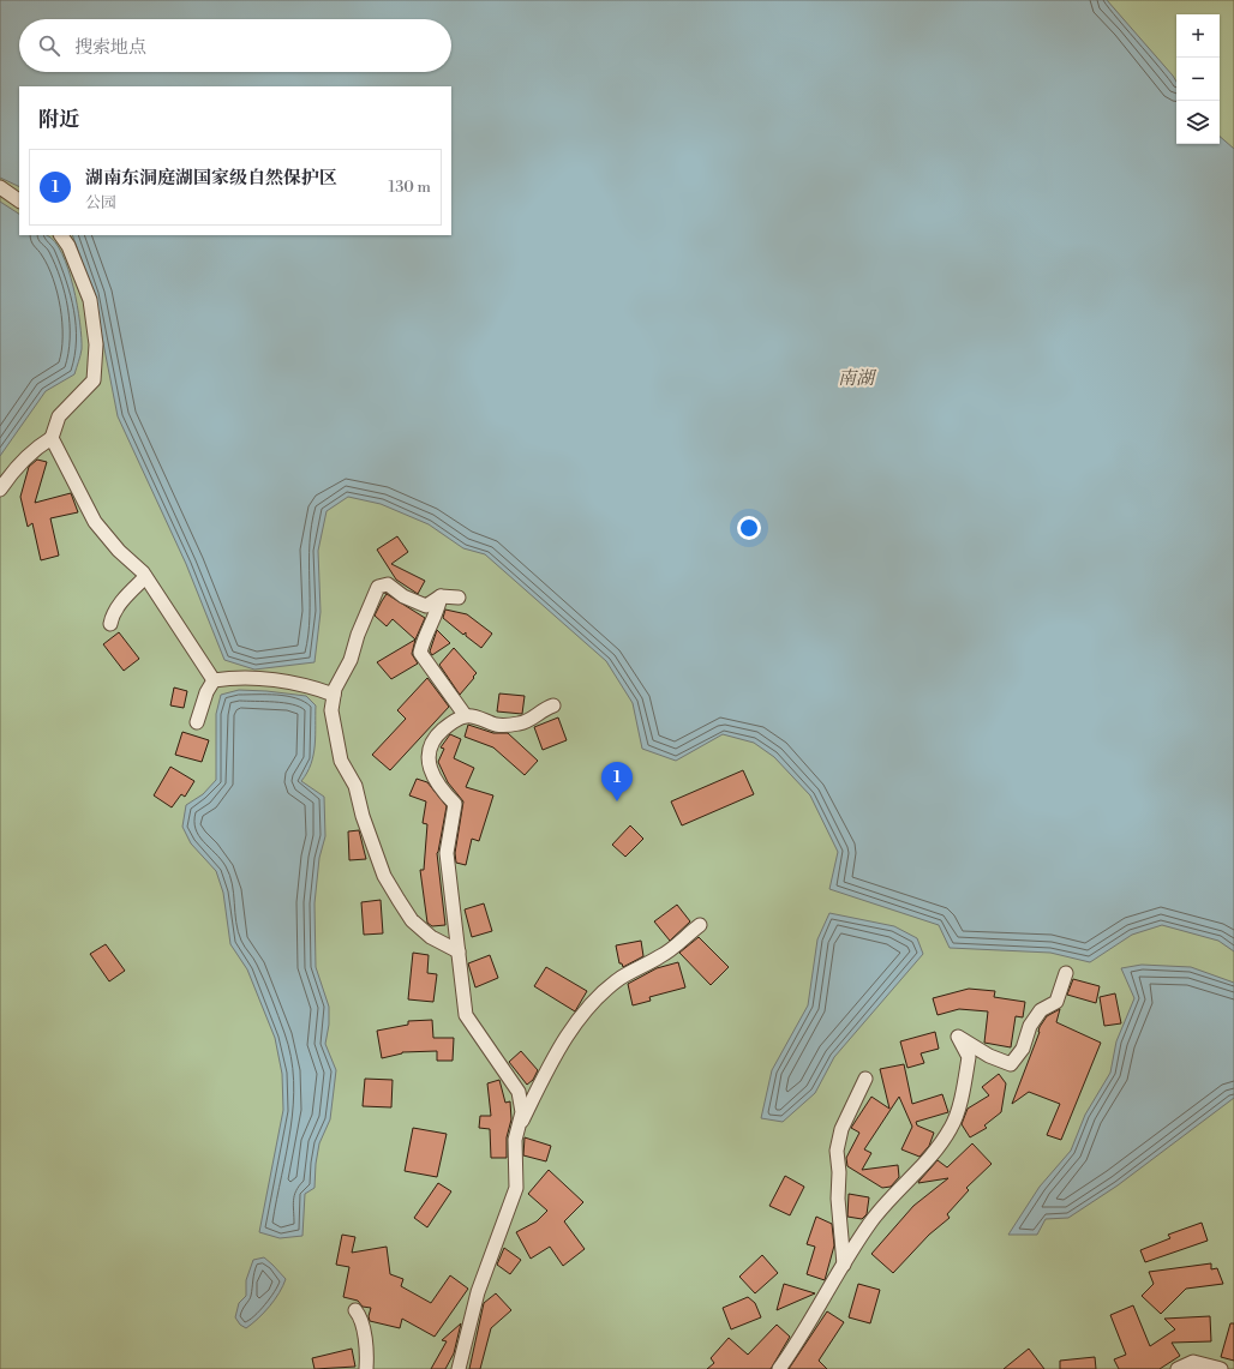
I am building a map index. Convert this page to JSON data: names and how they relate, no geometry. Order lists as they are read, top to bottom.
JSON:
{
  "water": ["南湖"],
  "page": {
    "map_buttons": ["+", "−"],
    "search": "搜索地点",
    "heading": "附近",
    "list": [
      {
        "mark": "1",
        "name": "湖南东洞庭湖国家级自然保护区",
        "note": "公园",
        "value": "130 m"
      }
    ],
    "pins": "1"
  }
}
